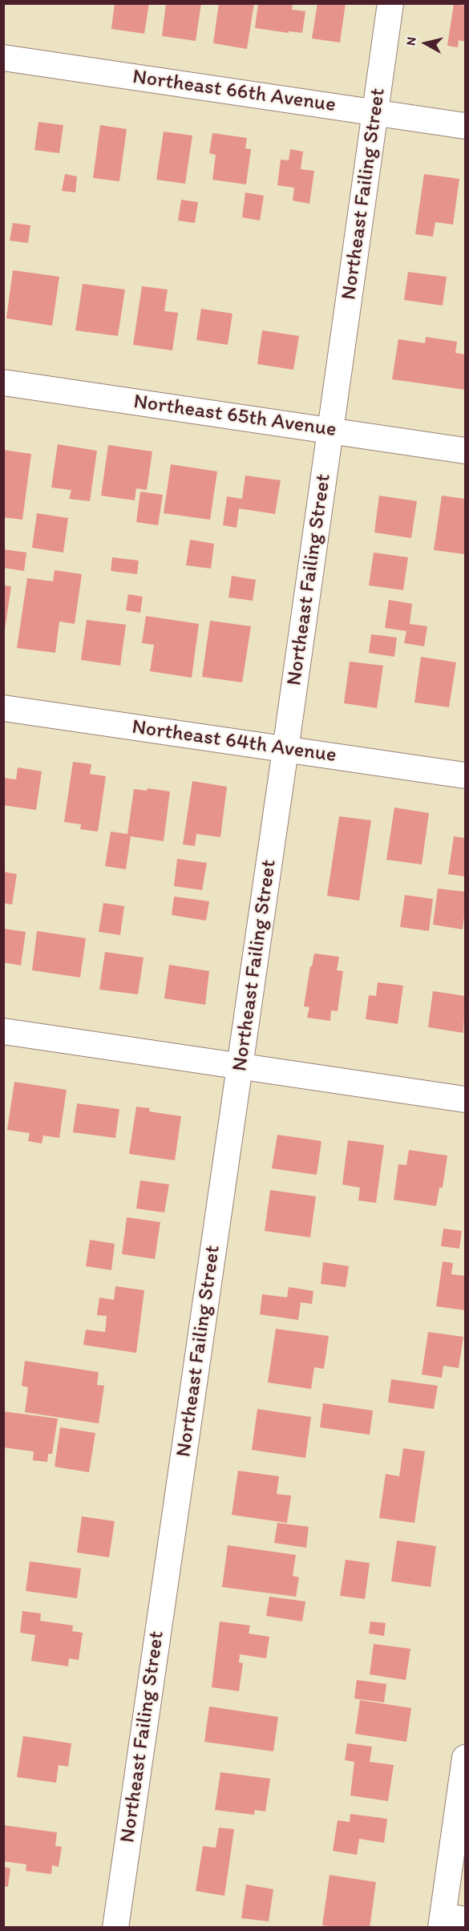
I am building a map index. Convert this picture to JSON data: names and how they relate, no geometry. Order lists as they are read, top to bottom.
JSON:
{
  "streets": {
    "street": [
      "Northeast 66th Avenue",
      "Northeast Failing Street",
      "Northeast 65th Avenue",
      "Northeast 64th Avenue"
    ]
  },
  "crossings": [
    ["Northeast 66th Avenue", "Northeast Failing Street"],
    ["Northeast Failing Street", "Northeast 65th Avenue"],
    ["Northeast Failing Street", "Northeast 64th Avenue"]
  ],
  "north": "left"
}
